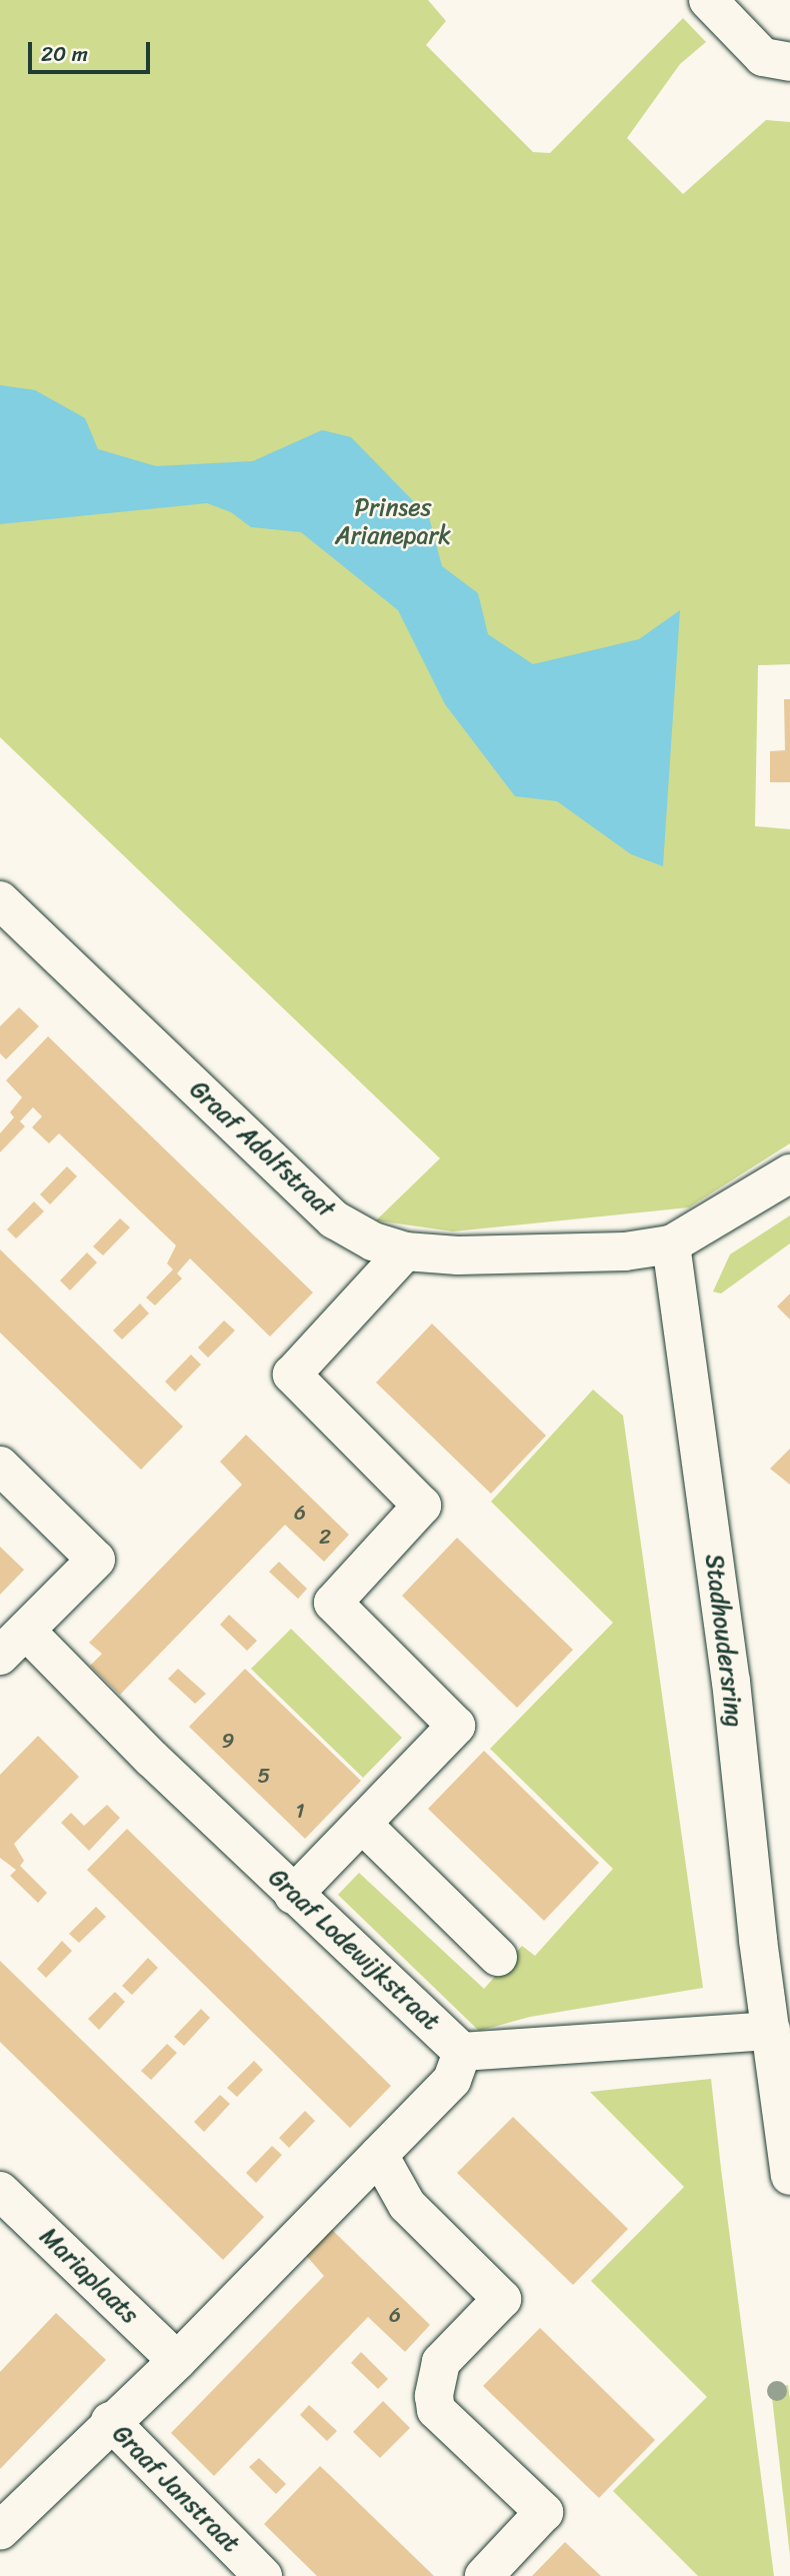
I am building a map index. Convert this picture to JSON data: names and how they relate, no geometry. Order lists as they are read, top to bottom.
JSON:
{
  "streets": {
    "street": [
      "Graaf Adolfstraat",
      "Stadhoudersring",
      "Graaf Lodewijkstraat",
      "Mariaplaats",
      "Graaf Janstraat"
    ]
  },
  "crossings": [
    ["Graaf Adolfstraat", "Stadhoudersring"]
  ],
  "parks": ["Prinses Arianepark"],
  "house_numbers": [
    "6",
    "2",
    "9",
    "5",
    "1",
    "6"
  ],
  "scale_bar": "20 m"
}
